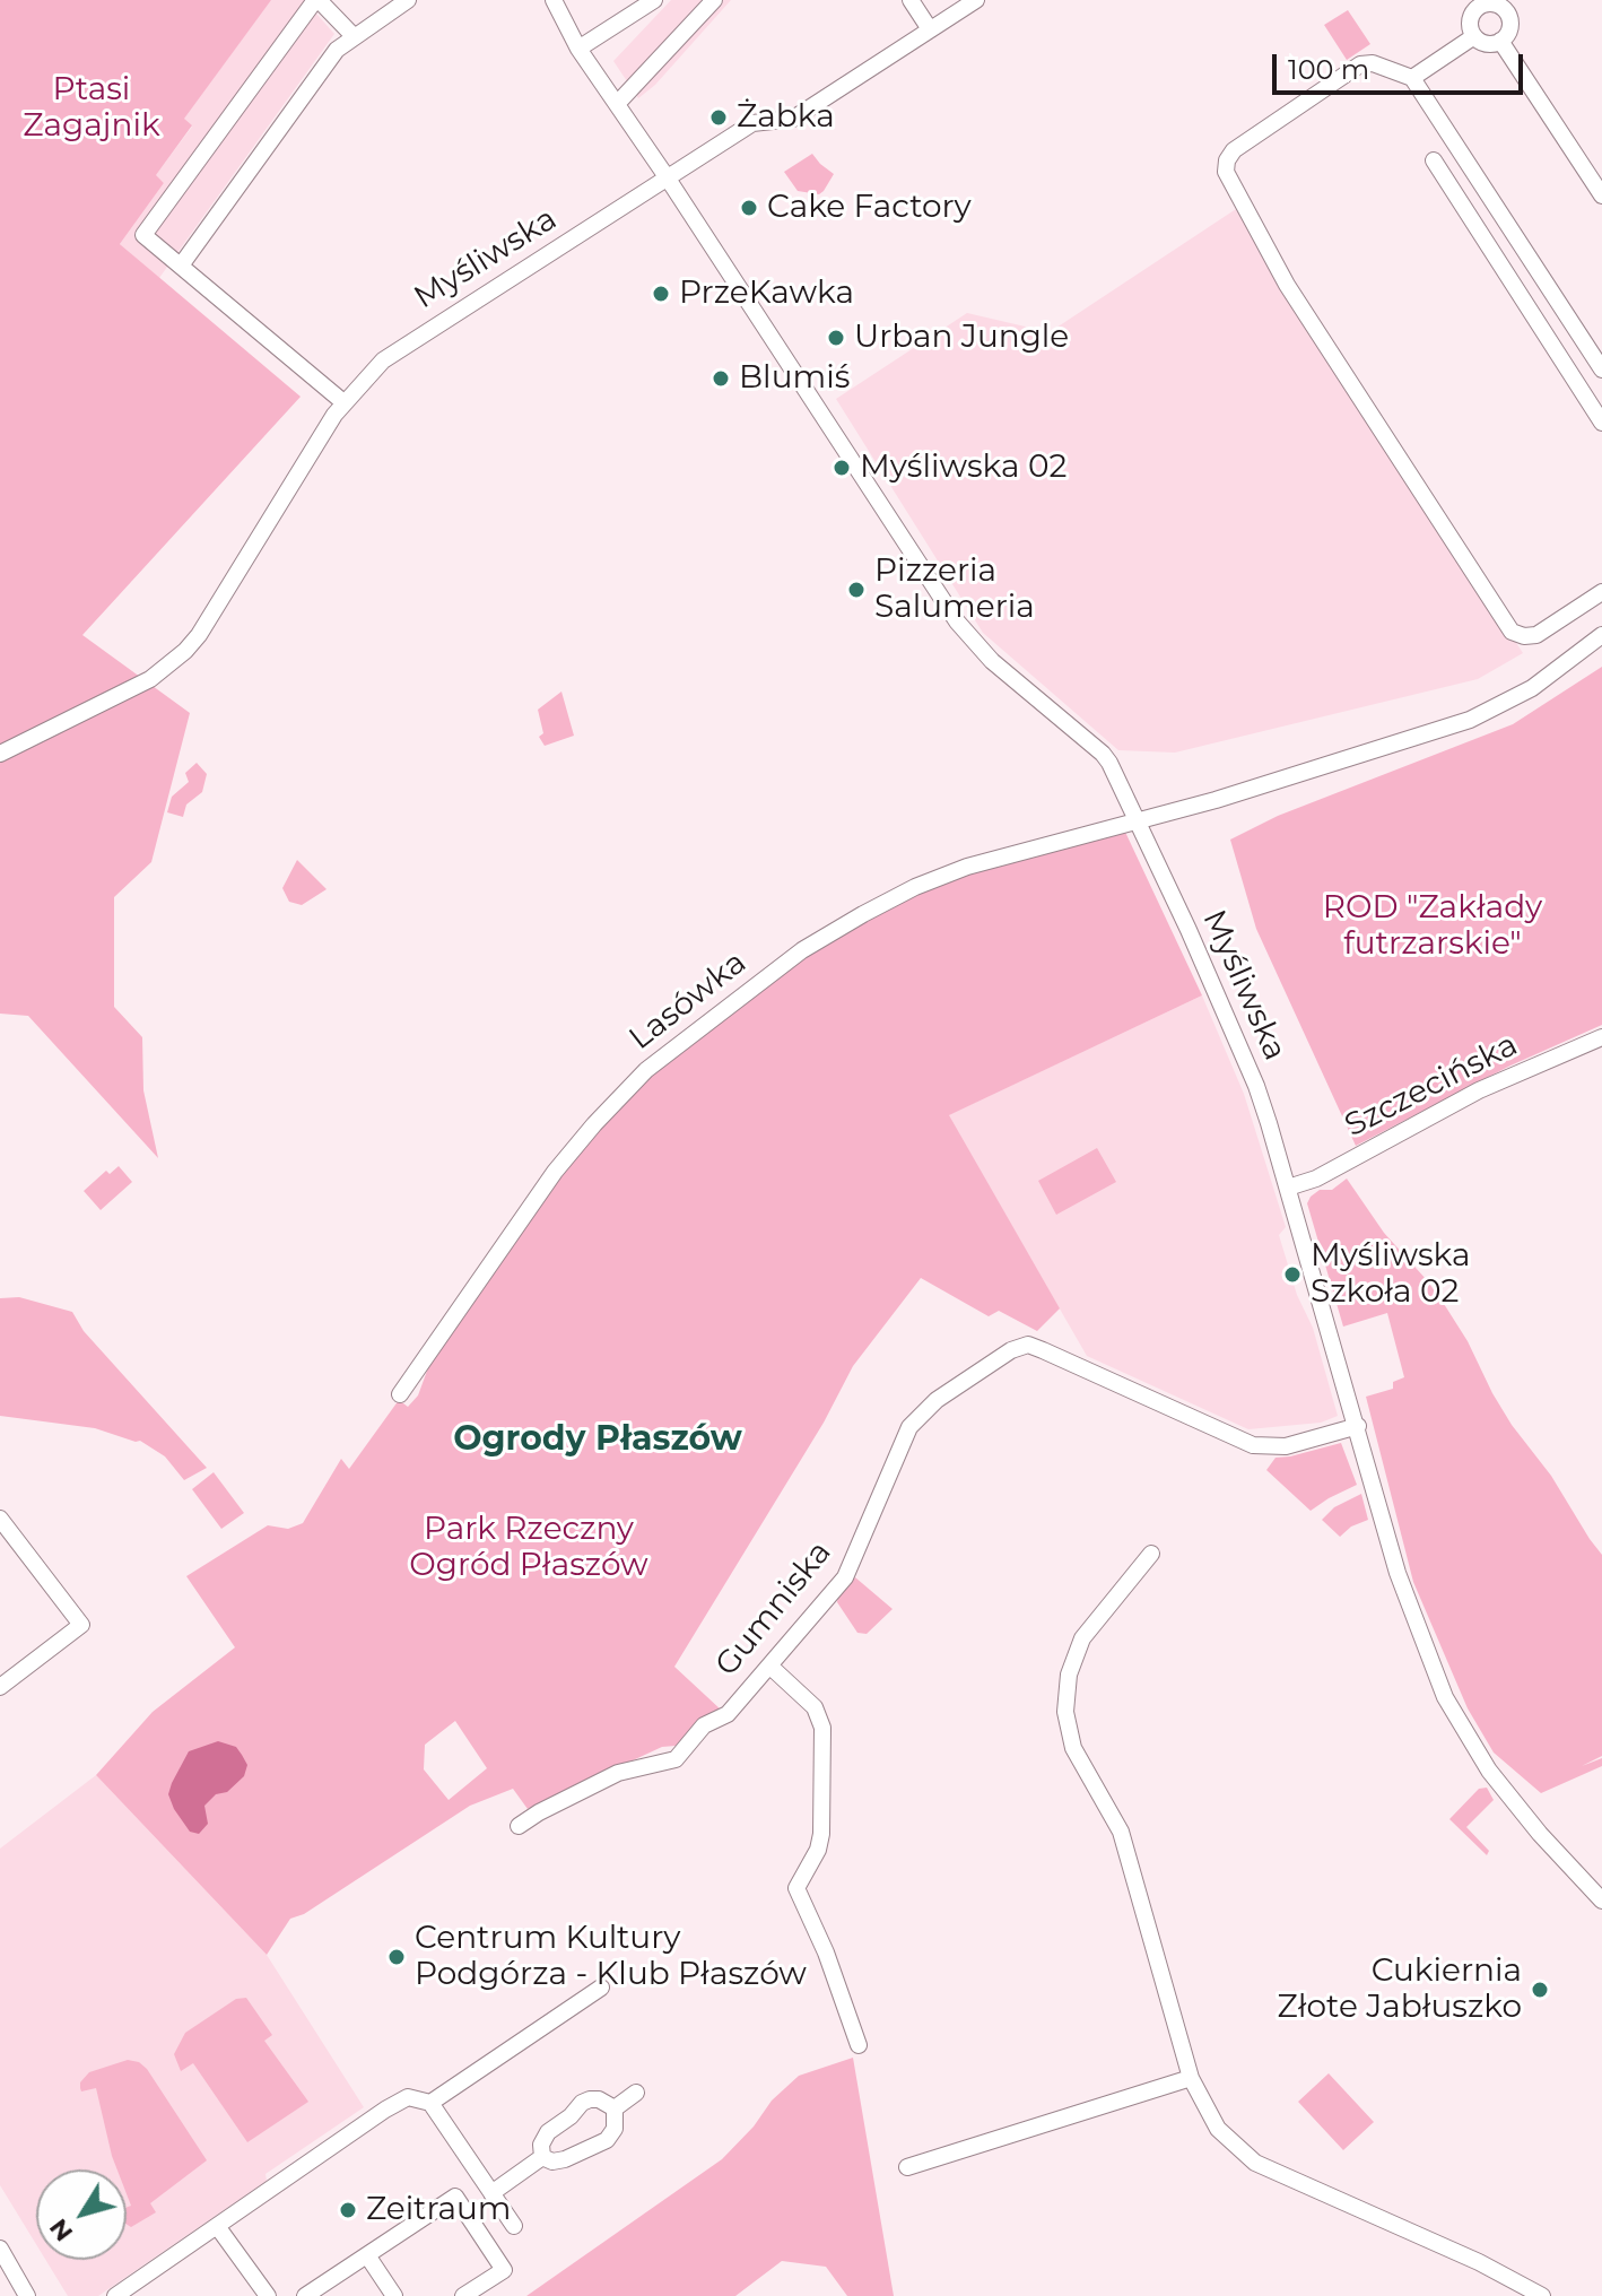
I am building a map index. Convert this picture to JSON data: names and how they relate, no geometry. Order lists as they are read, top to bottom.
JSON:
{
  "streets": {
    "street": [
      "Myśliwska",
      "Lasówka",
      "Szczecińska",
      "Gumniska"
    ]
  },
  "crossings": [
    ["Myśliwska", "Lasówka"],
    ["Myśliwska", "Szczecińska"],
    ["Myśliwska", "Gumniska"]
  ],
  "districts": ["Ogrody Płaszów"],
  "parks": ["Ptasi Zagajnik", "ROD \"Zakłady futrzarskie\"", "Park Rzeczny Ogród Płaszów"],
  "places": [
    "Żabka",
    "Cake Factory",
    "PrzeKawka",
    "Urban Jungle",
    "Blumiś",
    "Myśliwska 02",
    "Pizzeria Salumeria",
    "Myśliwska Szkoła 02",
    "Centrum Kultury Podgórza - Klub Płaszów",
    "Cukiernia Złote Jabłuszko",
    "Zeitraum"
  ],
  "scale_bar": "100 m",
  "north": "bottom left"
}
